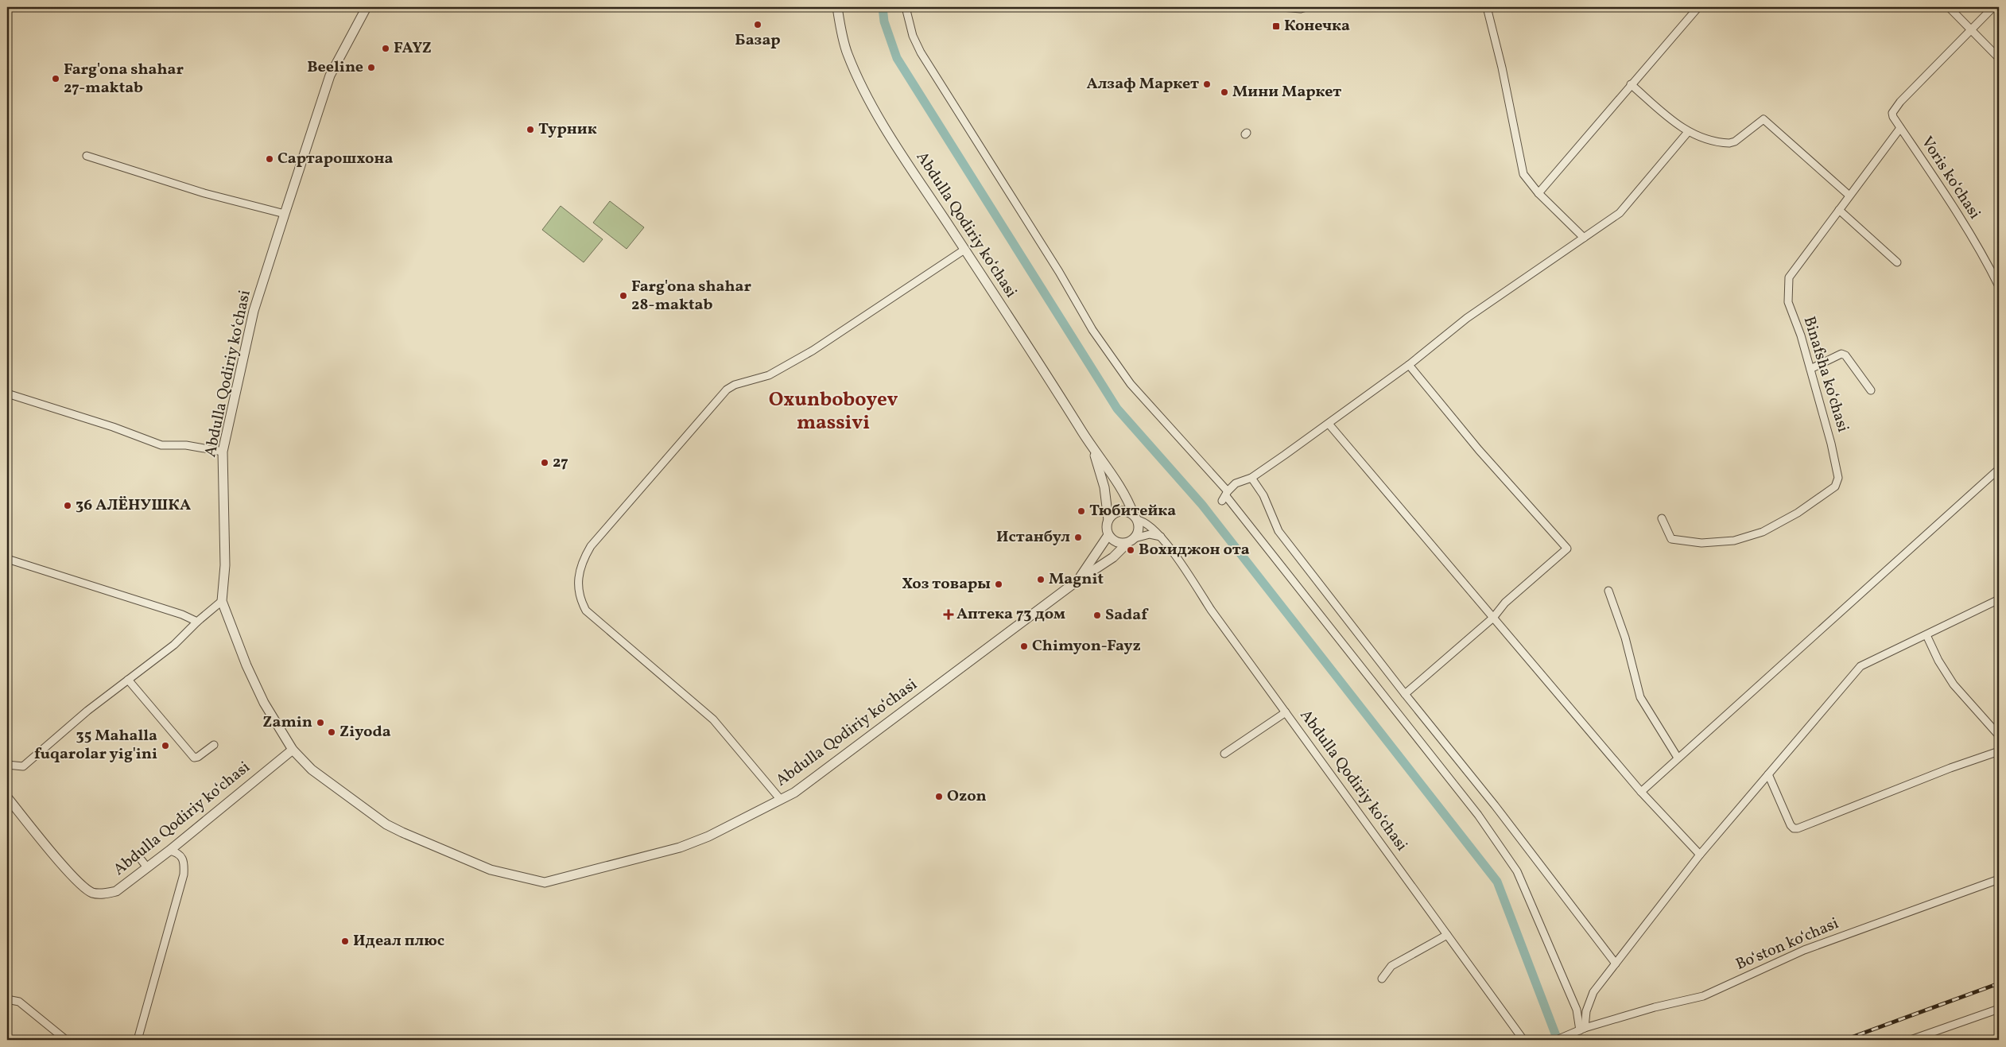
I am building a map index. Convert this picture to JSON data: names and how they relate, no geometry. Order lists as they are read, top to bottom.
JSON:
{
  "streets": {
    "street": [
      "Voris koʻchasi",
      "Abdulla Qodiriy koʻchasi",
      "Binafsha koʻchasi",
      "Boʻston koʻchasi"
    ]
  },
  "crossings": [
    ["Voris koʻchasi", "Binafsha koʻchasi"]
  ],
  "districts": ["Oxunboboyev massivi"],
  "places": {
    "other": [
      "Базар",
      "FAYZ",
      "Beeline",
      "Farg'ona shahar 27-maktab",
      "Алзаф Маркет",
      "Мини Маркет",
      "Турник",
      "Сартарошхона",
      "Farg'ona shahar 28-maktab",
      "27",
      "36 АЛЁНУШКА",
      "Тюбитейка",
      "Истанбул",
      "Вохиджон ота",
      "Magnit",
      "Хоз товары",
      "Sadaf",
      "Chimyon-Fayz",
      "Zamin",
      "Ziyoda",
      "35 Mahalla fuqarolar yig'ini",
      "Ozon",
      "Идеал плюс"
    ],
    "transit": ["Конечка"],
    "health": ["Аптека 73 дом"]
  }
}
